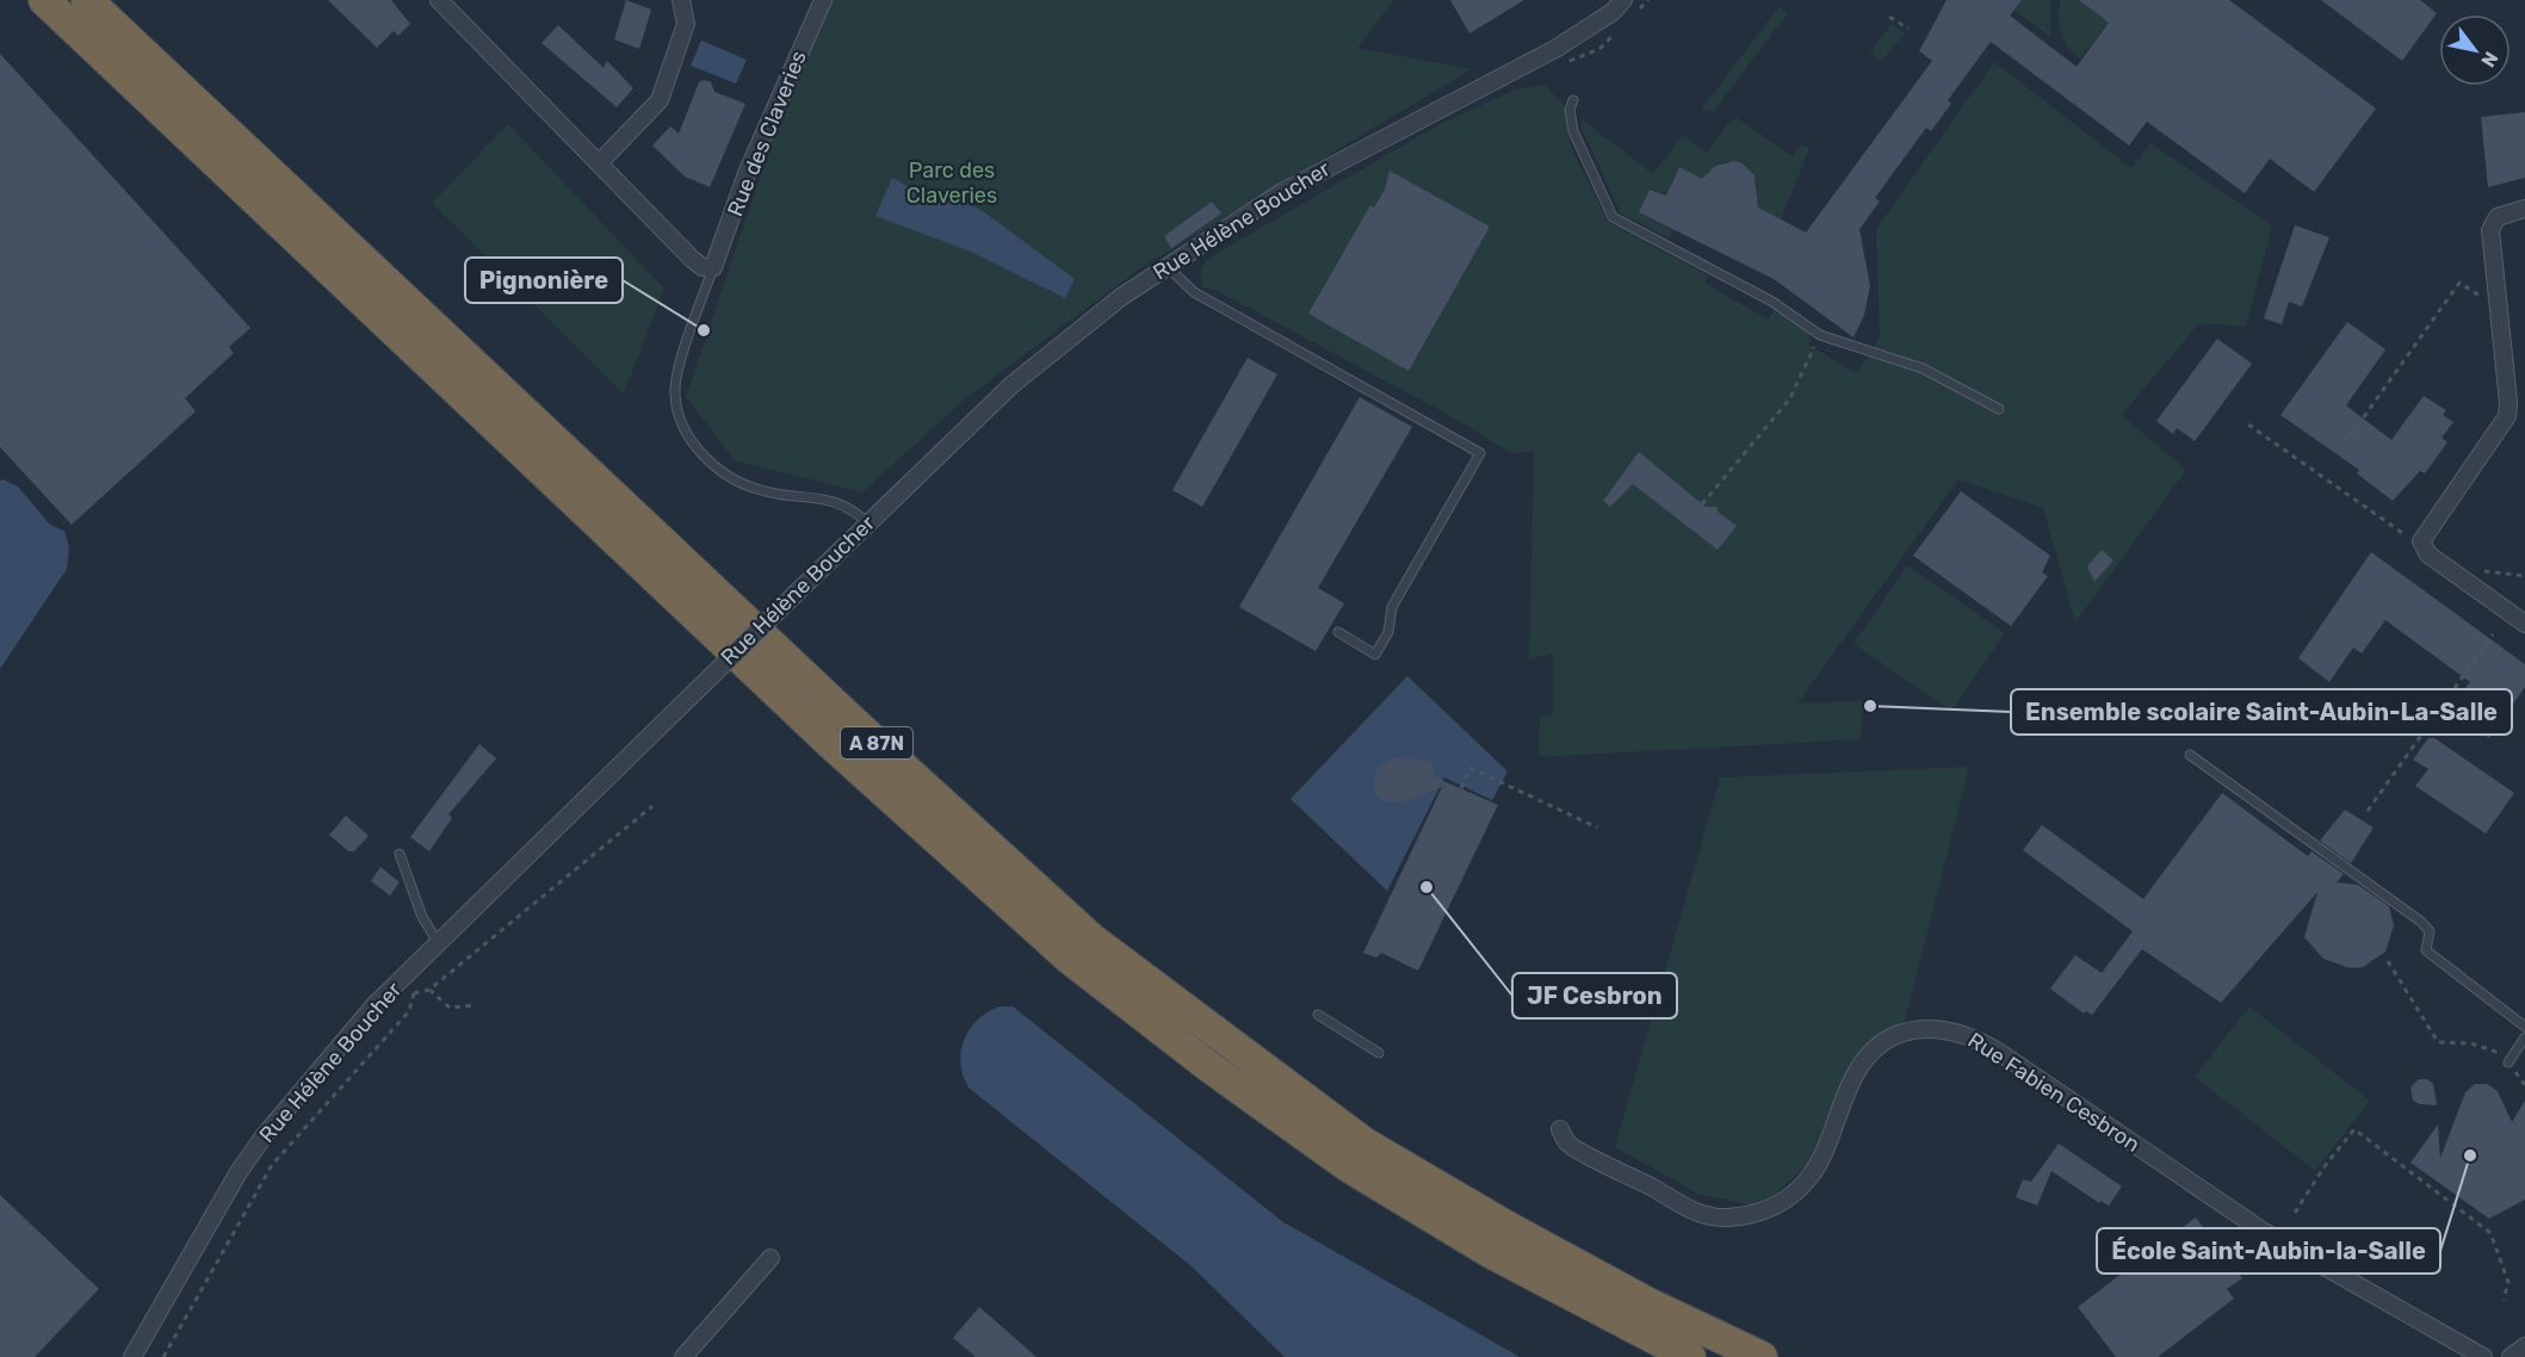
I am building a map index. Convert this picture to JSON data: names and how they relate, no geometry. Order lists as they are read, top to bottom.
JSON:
{
  "streets": {
    "highway": ["A 87N"],
    "street": ["Rue des Claveries", "Rue Hélène Boucher", "Rue Fabien Cesbron"]
  },
  "parks": ["Parc des Claveries"],
  "places": [
    "Pignonière",
    "Ensemble scolaire Saint-Aubin-La-Salle",
    "JF Cesbron",
    "École Saint-Aubin-la-Salle"
  ],
  "north": "bottom right"
}
